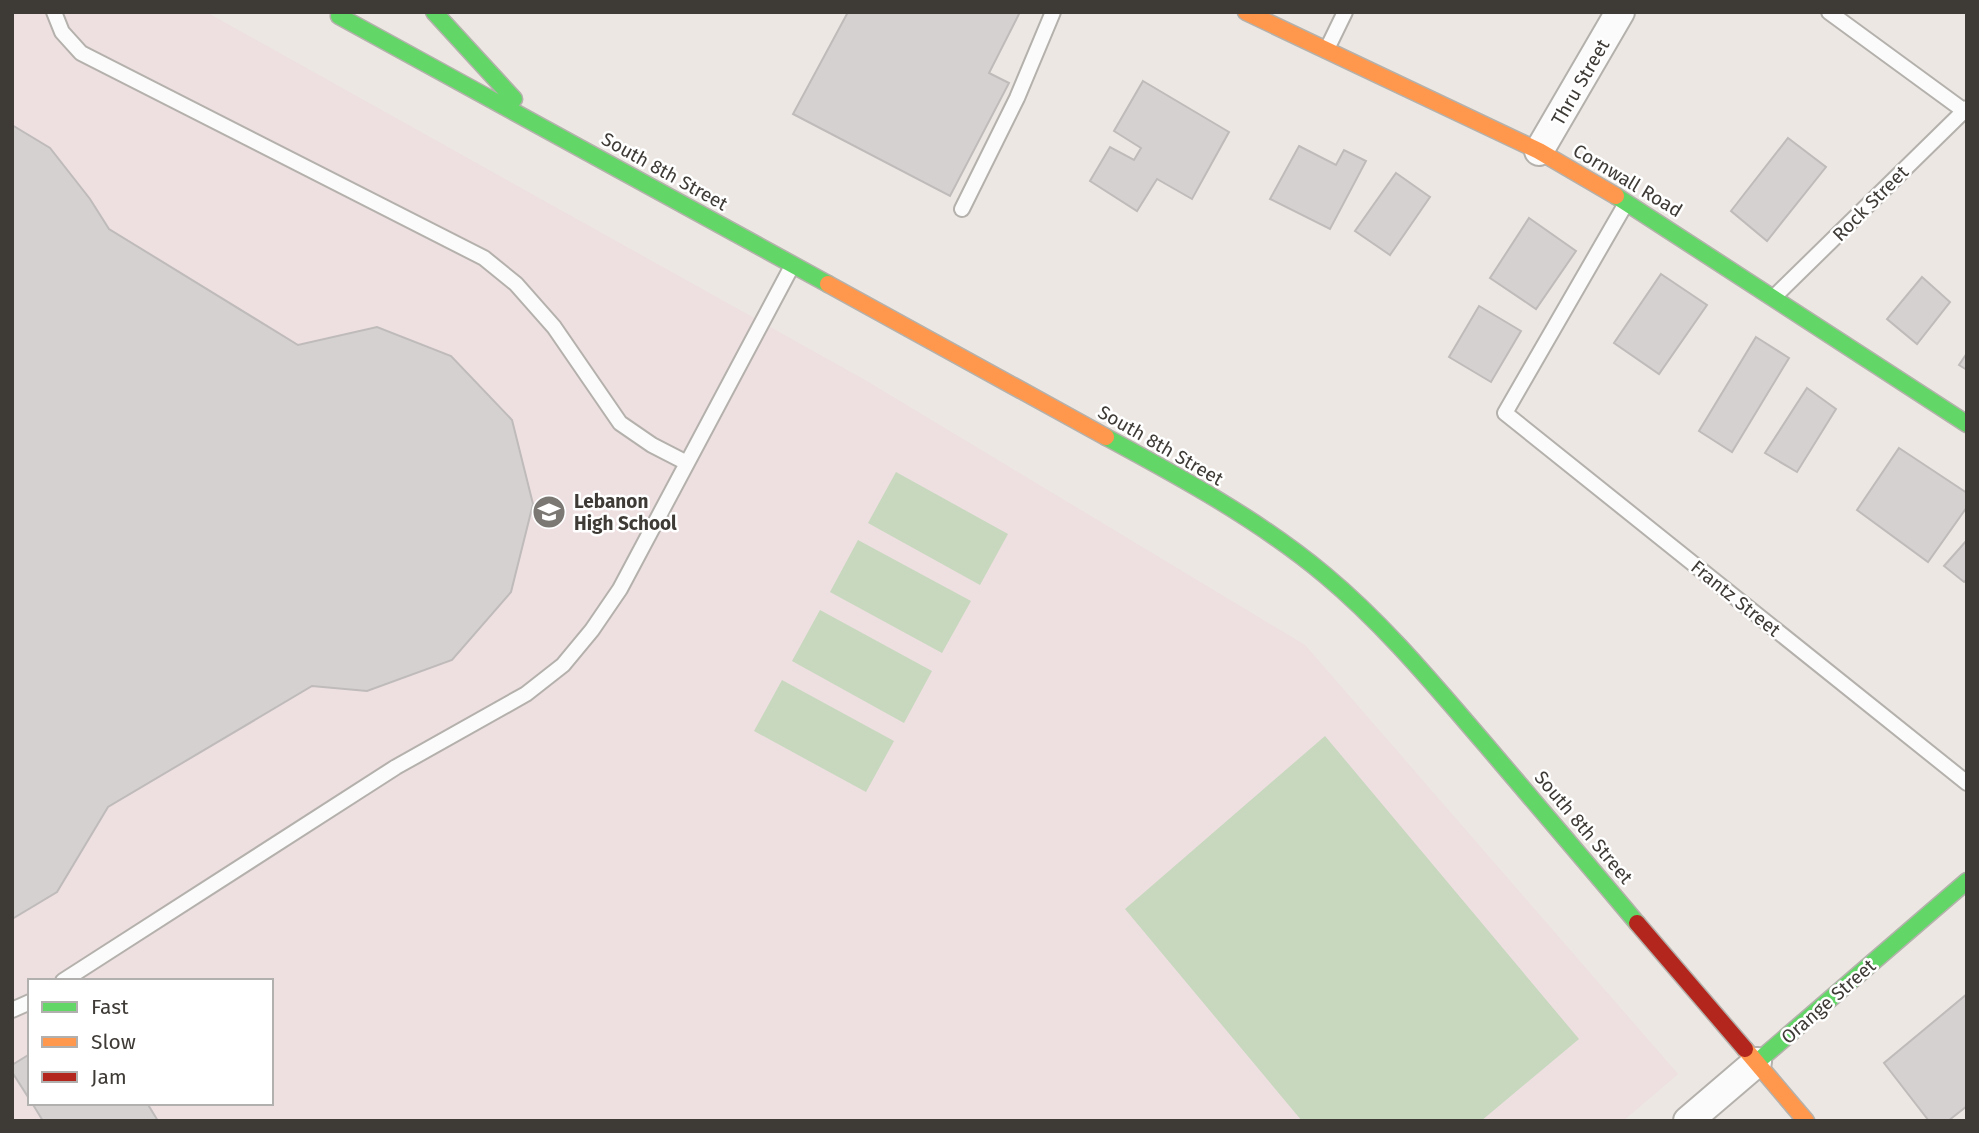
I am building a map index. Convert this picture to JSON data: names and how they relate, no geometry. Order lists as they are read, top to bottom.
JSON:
{
  "streets": {
    "street": [
      "Thru Street",
      "South 8th Street",
      "Cornwall Road",
      "Orange Street"
    ],
    "lane": ["Rock Street", "Frantz Street"]
  },
  "crossings": [
    ["Thru Street", "Cornwall Road"],
    ["South 8th Street", "Orange Street"],
    ["Cornwall Road", "Rock Street"],
    ["Cornwall Road", "Frantz Street"]
  ],
  "places": {
    "school or university": ["Lebanon High School"]
  },
  "legend": ["Fast", "Slow", "Jam"]
}
